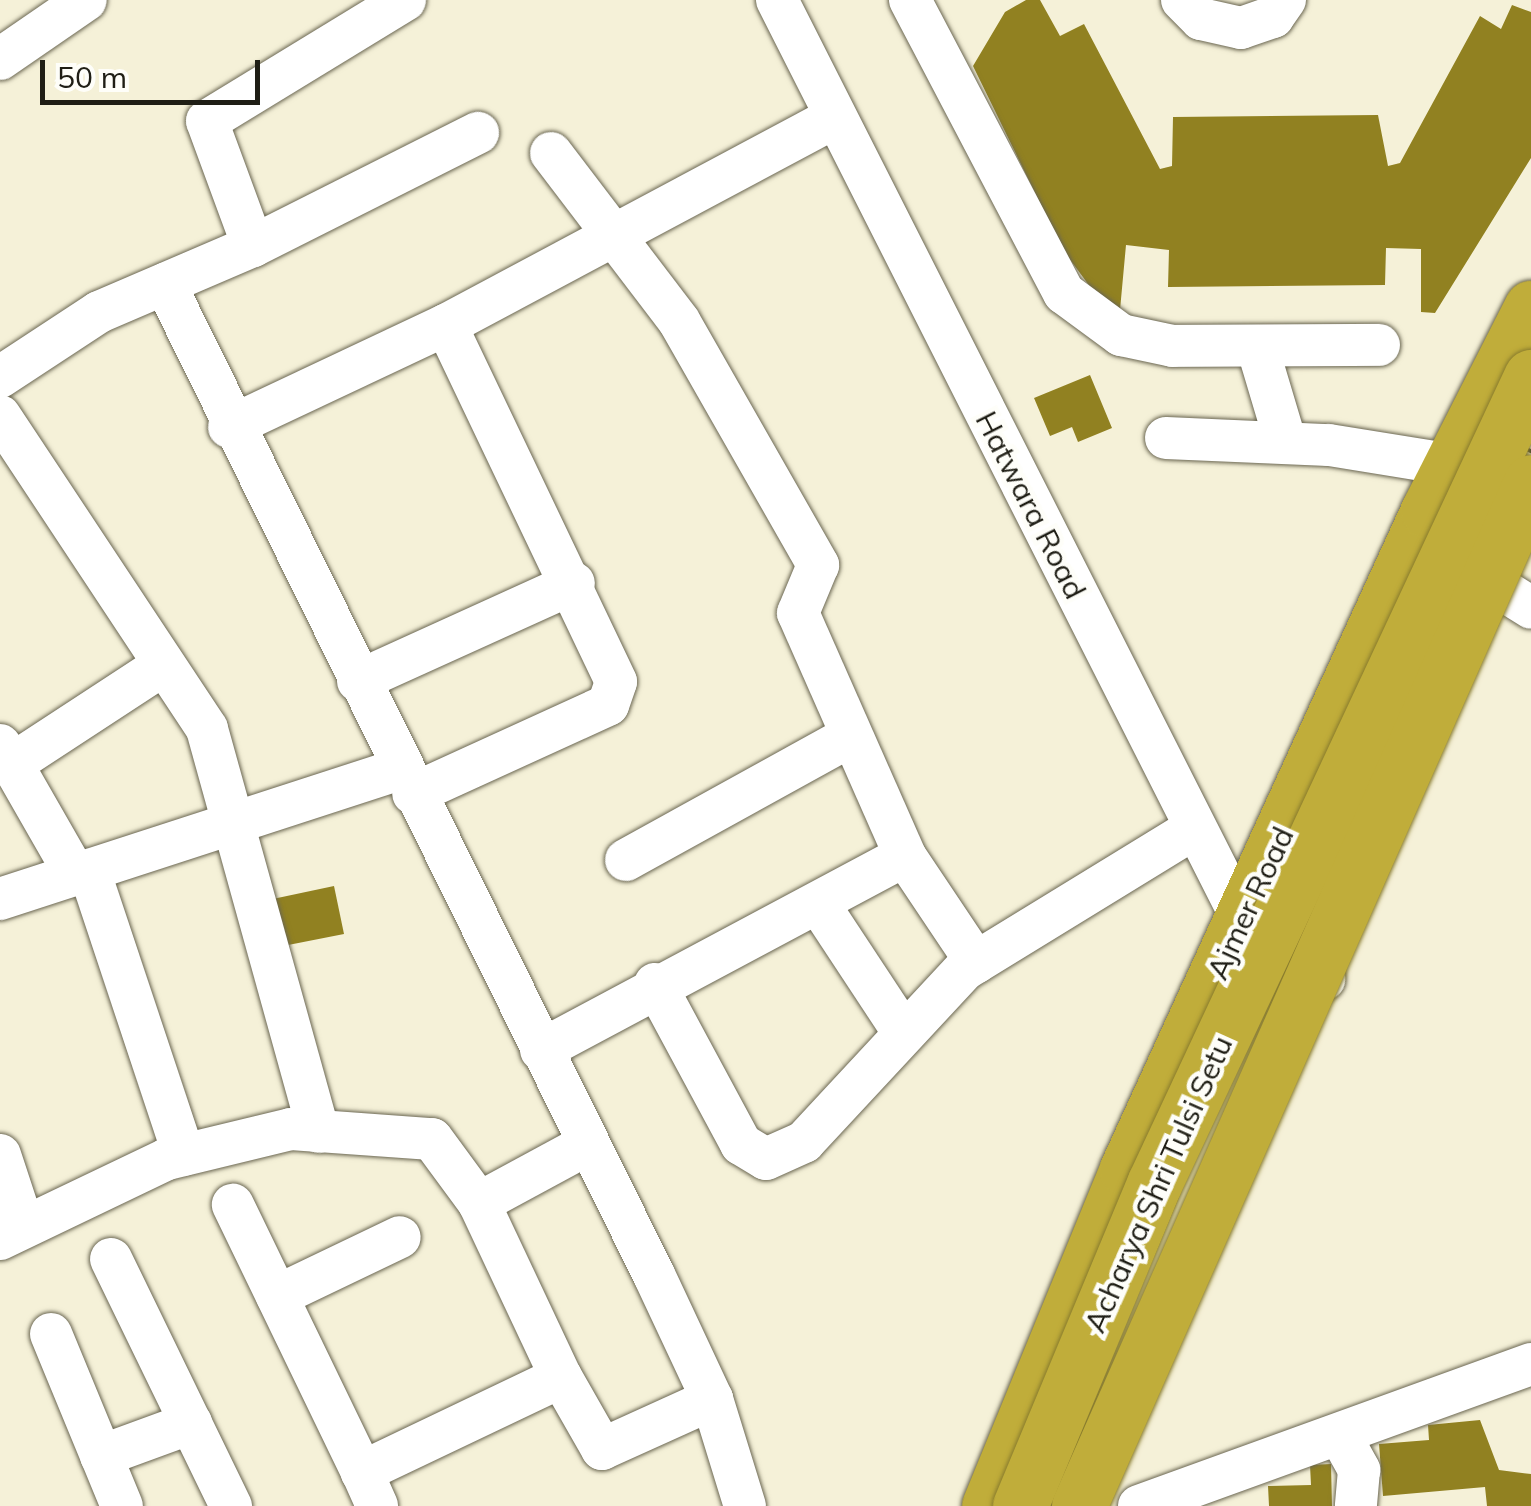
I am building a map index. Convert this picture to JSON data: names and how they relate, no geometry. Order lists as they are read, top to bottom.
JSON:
{
  "streets": {
    "highway": ["Ajmer Road", "Acharya Shri Tulsi Setu"],
    "street": ["Hatwara Road"]
  },
  "crossings": [
    ["Hatwara Road", "Ajmer Road"]
  ],
  "scale_bar": "50 m"
}
